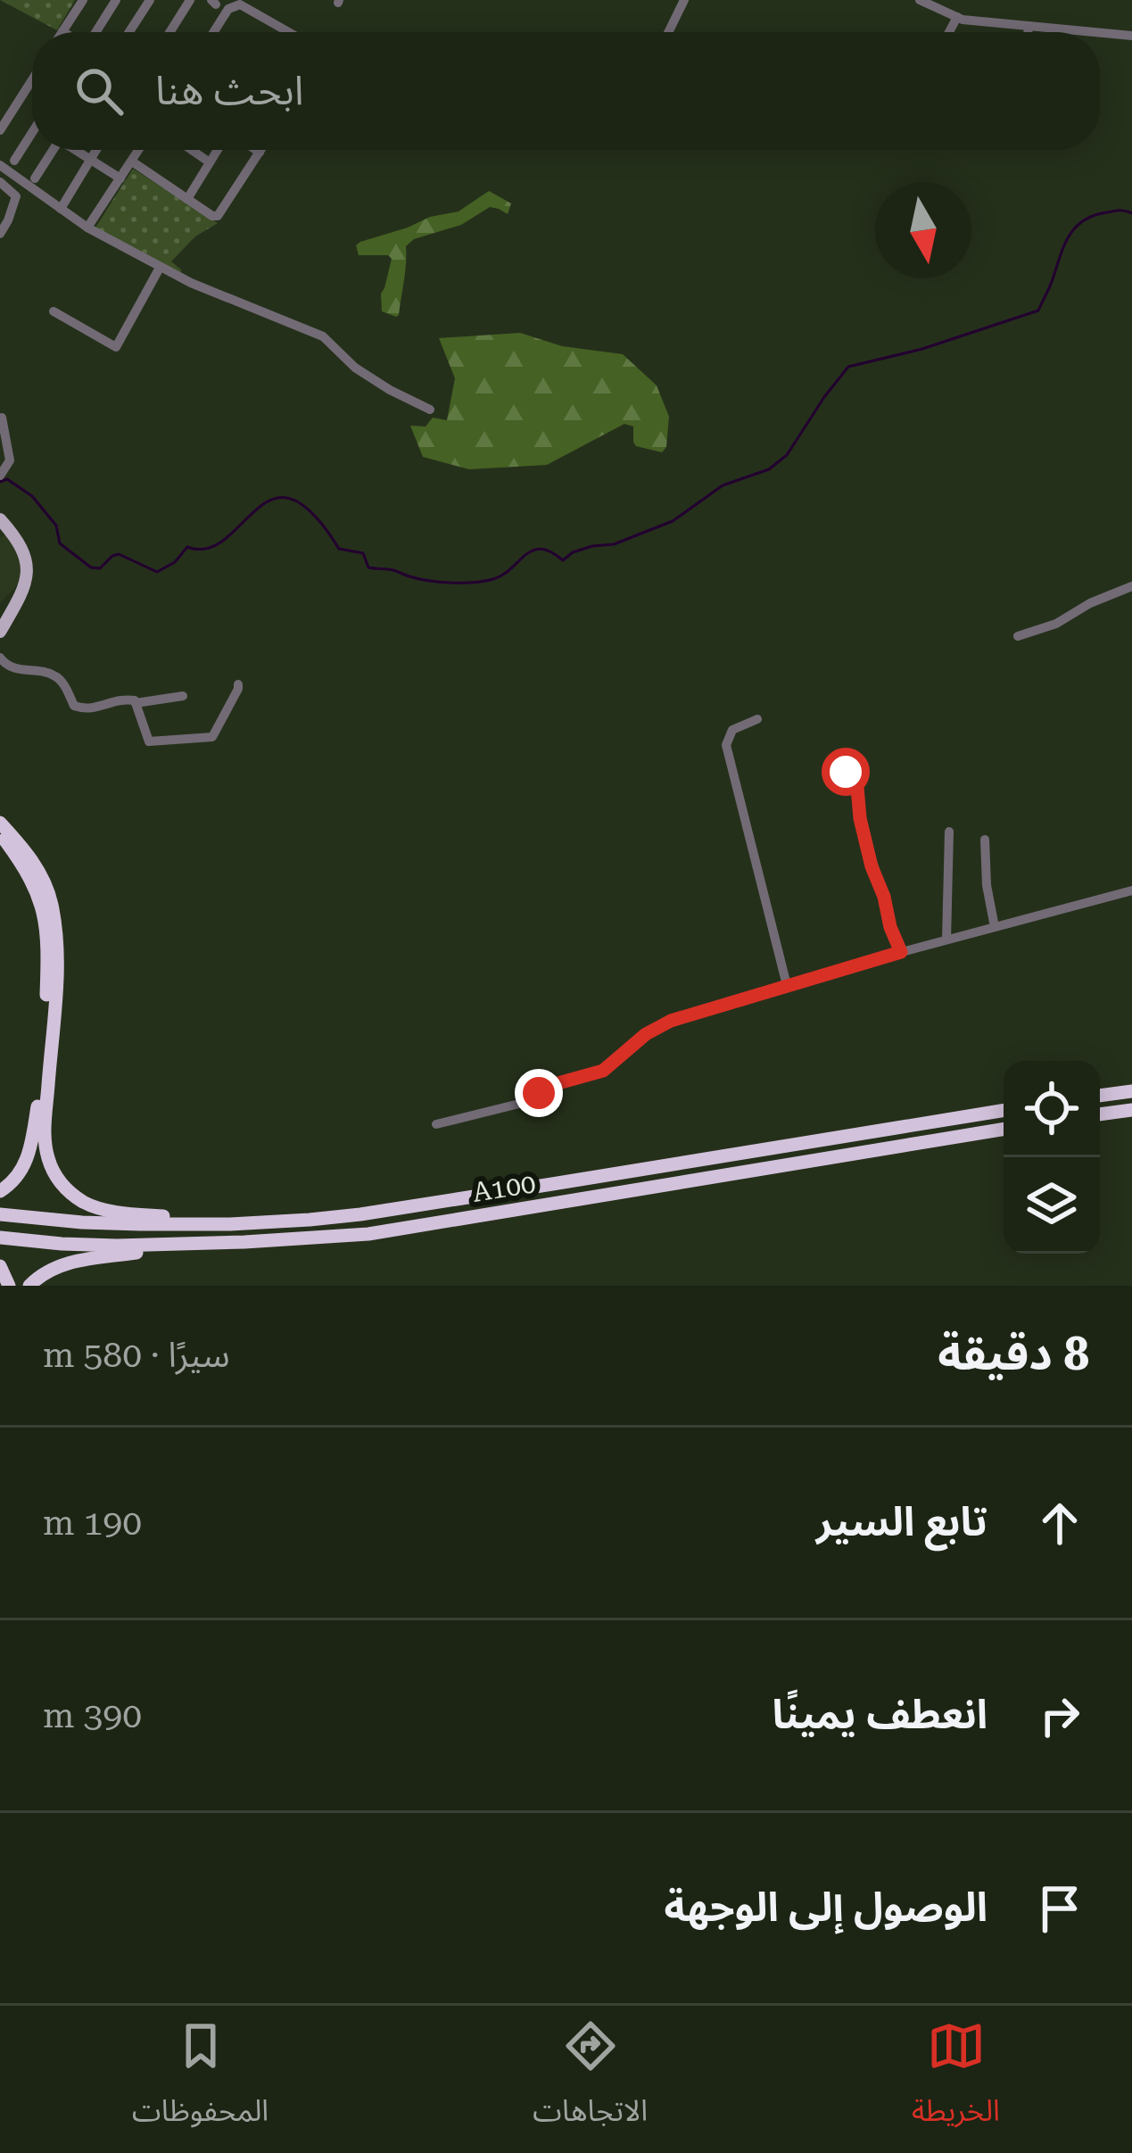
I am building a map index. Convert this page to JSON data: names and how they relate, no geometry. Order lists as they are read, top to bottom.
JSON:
{
  "streets": {
    "highway": ["A100"]
  },
  "north": "bottom",
  "page": {
    "search": "ابحث هنا",
    "heading": ["8 دقيقة", "سيرًا · 580 m"],
    "list": [
      ["تابع السير", "190 m"],
      ["انعطف يمينًا", "390 m"],
      "الوصول إلى الوجهة"
    ],
    "nav": ["الخريطة", "الاتجاهات", "المحفوظات"]
  }
}
